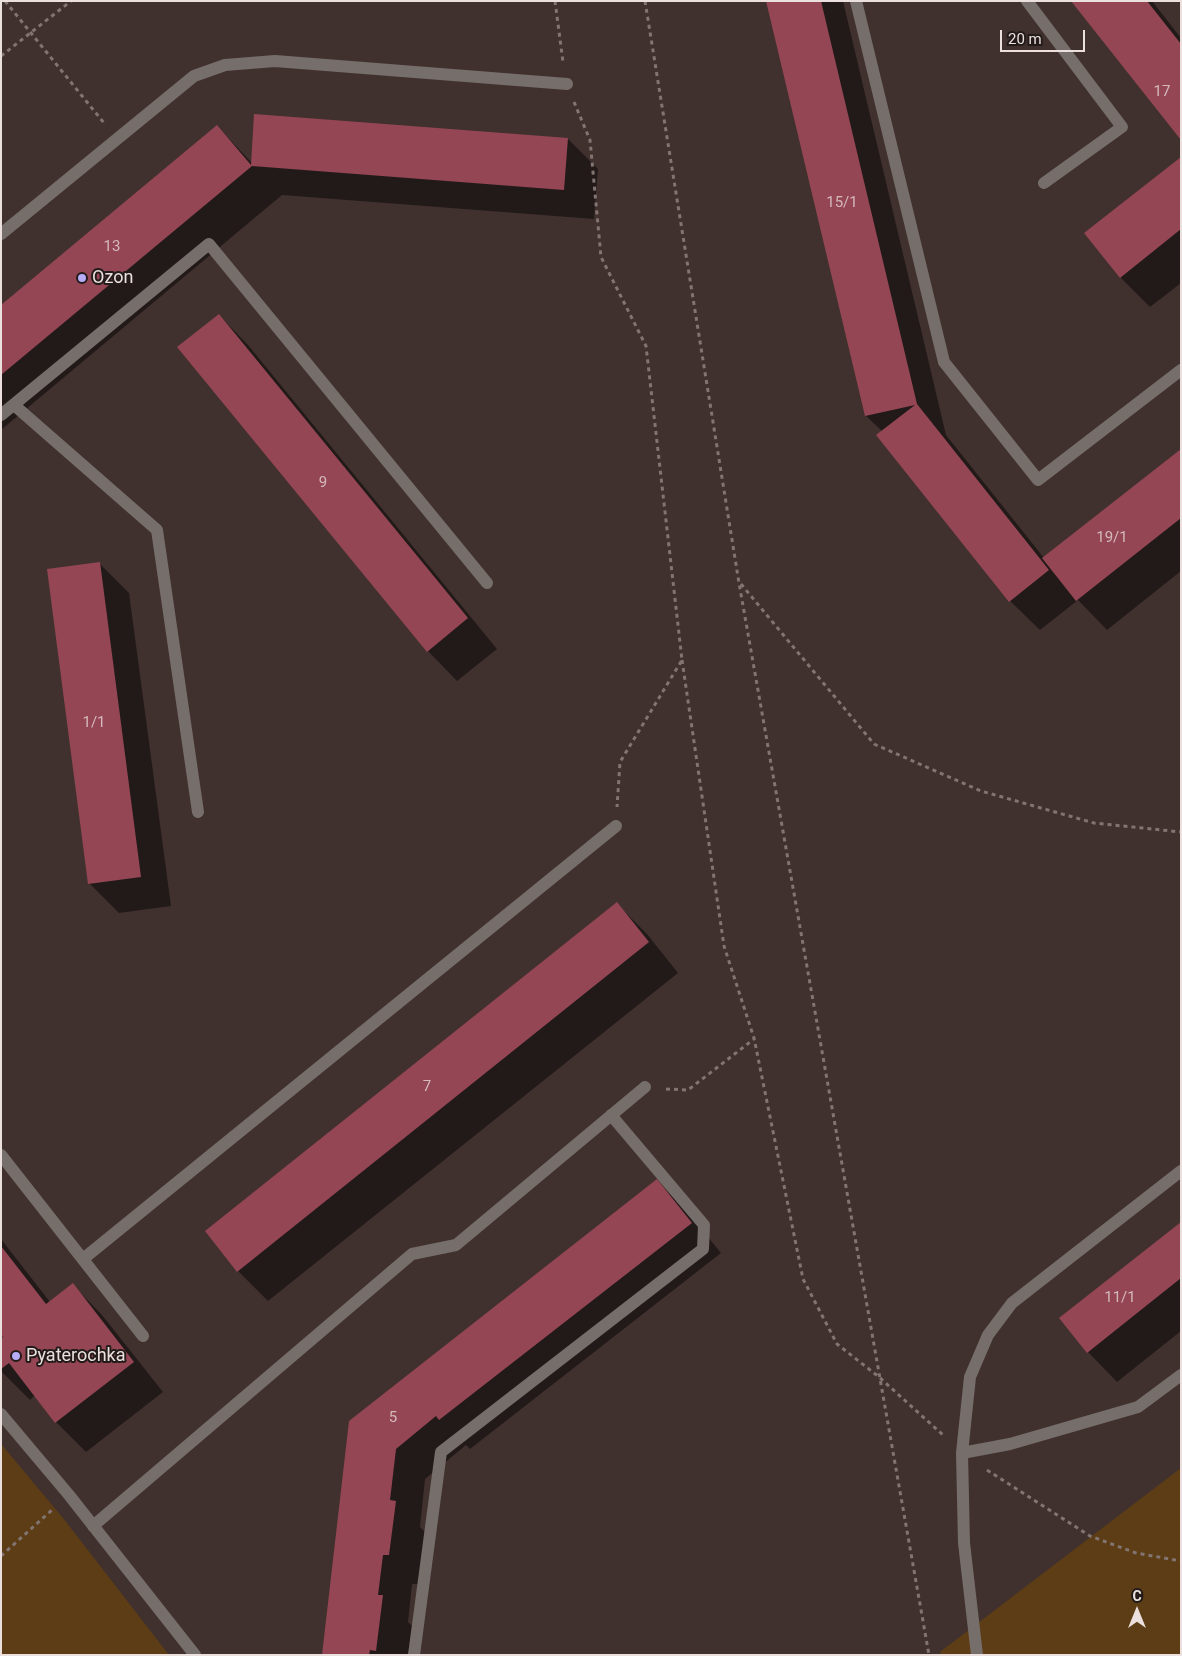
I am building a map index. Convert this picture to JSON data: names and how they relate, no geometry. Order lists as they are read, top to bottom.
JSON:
{
  "places": ["Ozon", "Pyaterochka"],
  "house_numbers": [
    "17",
    "15/1",
    "13",
    "9",
    "19/1",
    "1/1",
    "7",
    "11/1",
    "5"
  ],
  "scale_bar": "20 m",
  "north": "top"
}
